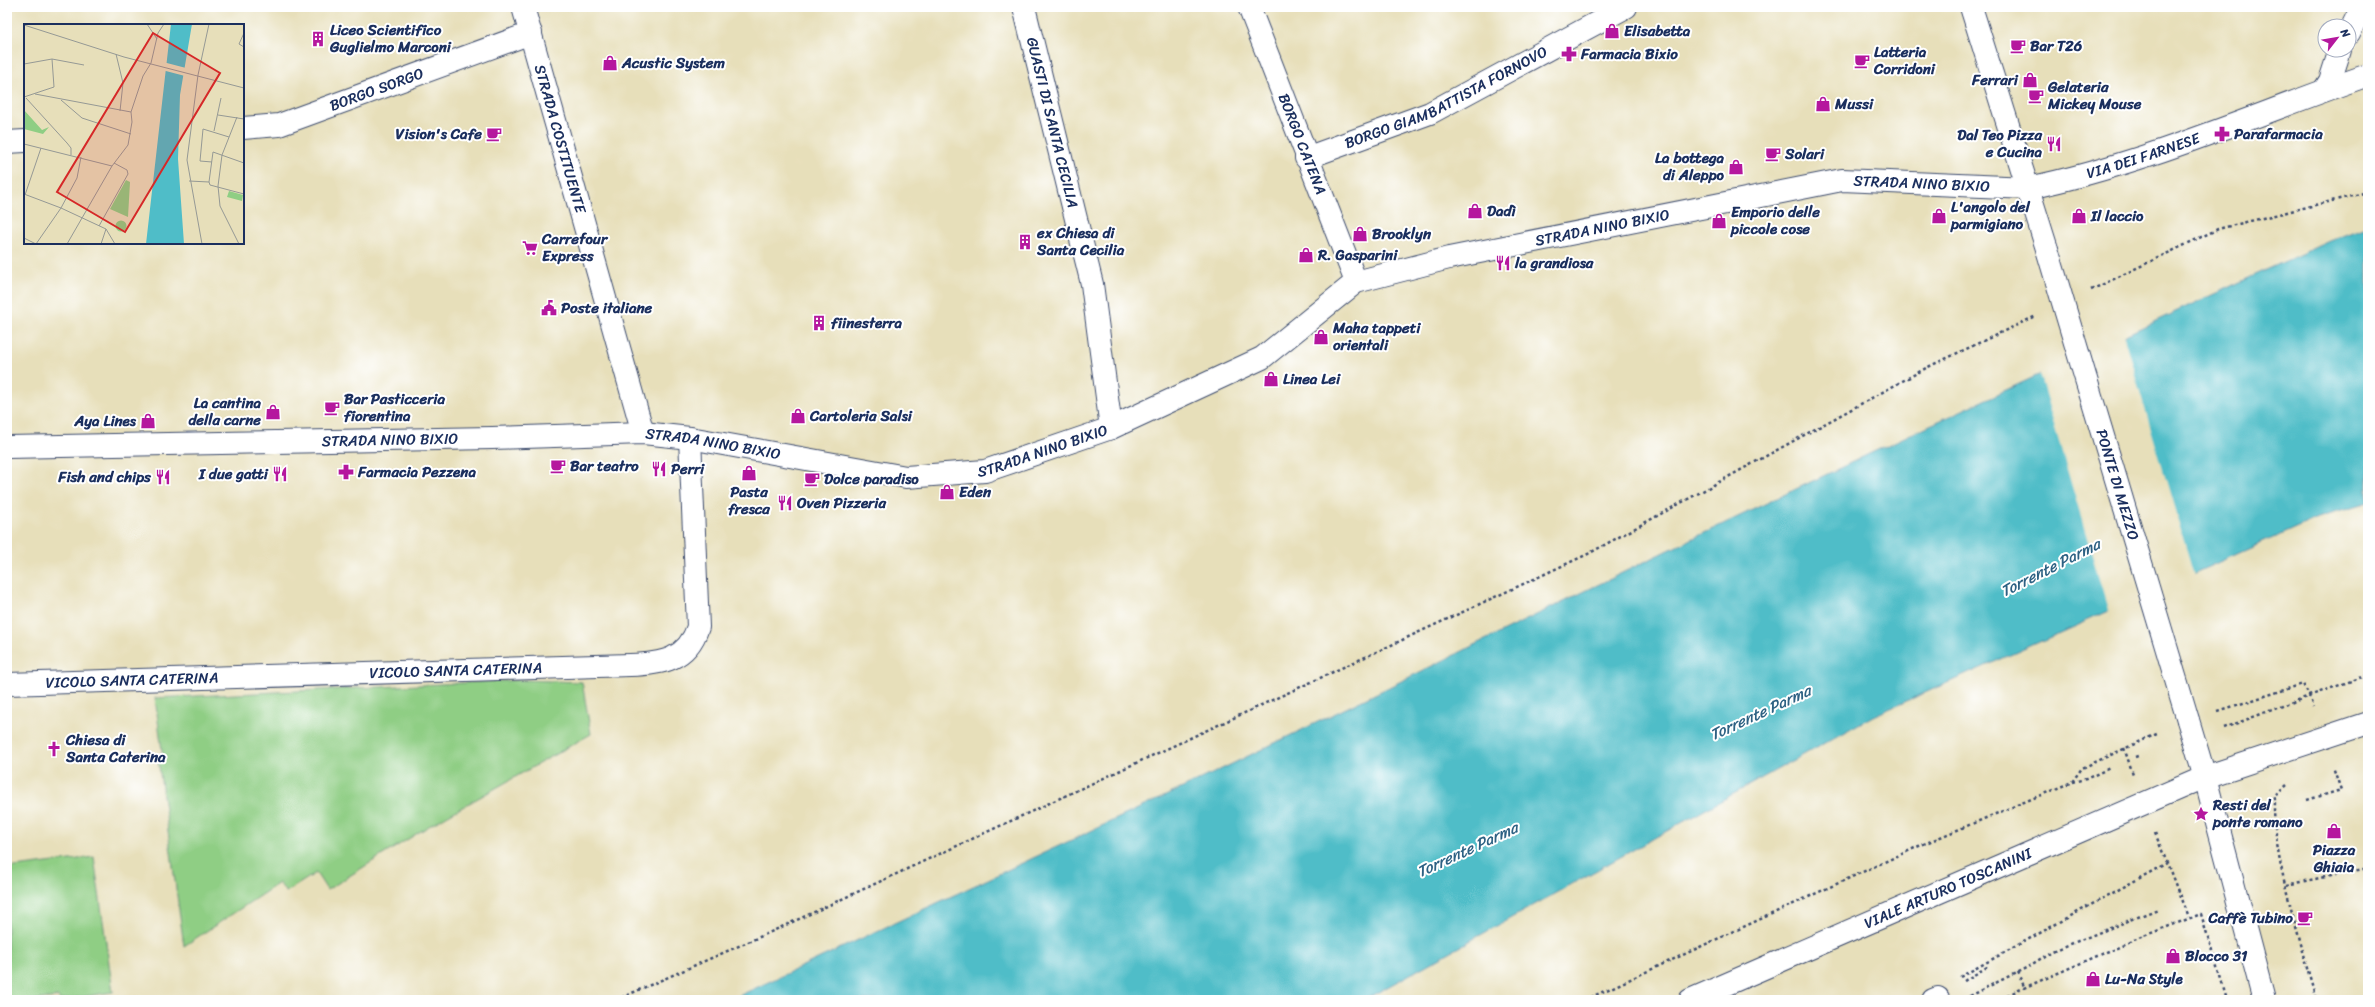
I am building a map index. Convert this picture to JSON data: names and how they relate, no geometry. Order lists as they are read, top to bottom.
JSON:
{
  "streets": {
    "street": [
      "BORGO SORGO",
      "BORGO GIAMBATTISTA FORNOVO",
      "GUASTI DI SANTA CECILIA",
      "STRADA COSTITUENTE",
      "BORGO CATENA",
      "VIA DEI FARNESE",
      "STRADA NINO BIXIO",
      "PONTE DI MEZZO",
      "VICOLO SANTA CATERINA",
      "VIALE ARTURO TOSCANINI"
    ]
  },
  "crossings": [
    ["BORGO SORGO", "STRADA COSTITUENTE"],
    ["BORGO GIAMBATTISTA FORNOVO", "BORGO CATENA"],
    ["GUASTI DI SANTA CECILIA", "STRADA NINO BIXIO"],
    ["STRADA COSTITUENTE", "STRADA NINO BIXIO"],
    ["BORGO CATENA", "STRADA NINO BIXIO"],
    ["VIA DEI FARNESE", "STRADA NINO BIXIO"],
    ["VIA DEI FARNESE", "PONTE DI MEZZO"],
    ["STRADA NINO BIXIO", "PONTE DI MEZZO"],
    ["STRADA NINO BIXIO", "VICOLO SANTA CATERINA"],
    ["PONTE DI MEZZO", "VIALE ARTURO TOSCANINI"]
  ],
  "water": ["Torrente Parma"],
  "places": {
    "shop": [
      "Elisabetta",
      "Acustic System",
      "Ferrari",
      "Mussi",
      "La bottega di Aleppo",
      "Dadì",
      "L'angolo del parmigiano",
      "Il laccio",
      "Emporio delle piccole cose",
      "Brooklyn",
      "R. Gasparini",
      "Maha tappeti orientali",
      "Linea Lei",
      "La cantina della carne",
      "Cartoleria Salsi",
      "Aya Lines",
      "Pasta fresca",
      "Eden",
      "Piazza Ghiaia",
      "Blocco 31",
      "Lu-Na Style"
    ],
    "building": ["Liceo Scientifico Guglielmo Marconi", "ex Chiesa di Santa Cecilia", "fiinesterra"],
    "cafe": [
      "Bar T26",
      "Latteria Corridoni",
      "Gelateria Mickey Mouse",
      "Vision's Cafe",
      "Solari",
      "Bar Pasticceria fiorentina",
      "Bar teatro",
      "Dolce paradiso",
      "Caffè Tubino"
    ],
    "pharmacy": ["Farmacia Bixio", "Parafarmacia", "Farmacia Pezzena"],
    "restaurant": [
      "Dal Teo Pizza e Cucina",
      "la grandiosa",
      "Perri",
      "I due gatti",
      "Fish and chips",
      "Oven Pizzeria"
    ],
    "supermarket": ["Carrefour Express"],
    "public building": ["Poste italiane"],
    "church": ["Chiesa di Santa Caterina"],
    "place": ["Resti del ponte romano"]
  },
  "north": "top right"
}
